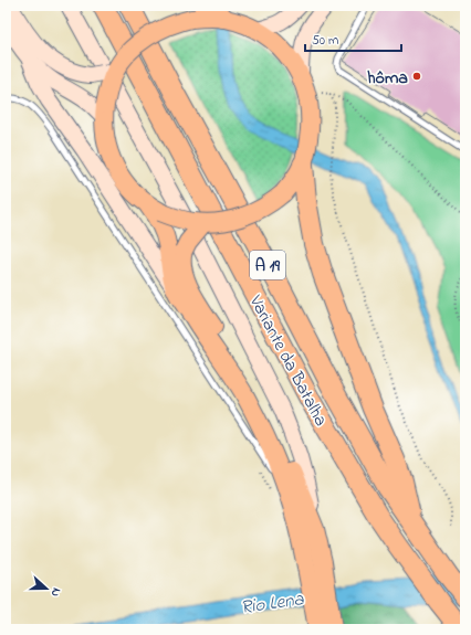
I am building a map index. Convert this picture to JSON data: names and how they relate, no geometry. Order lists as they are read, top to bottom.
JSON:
{
  "streets": {
    "highway": ["A 19", "Variante da Batalha"]
  },
  "water": ["Rio Lena"],
  "places": ["hôma"],
  "scale_bar": "50 m",
  "north": "right"
}
